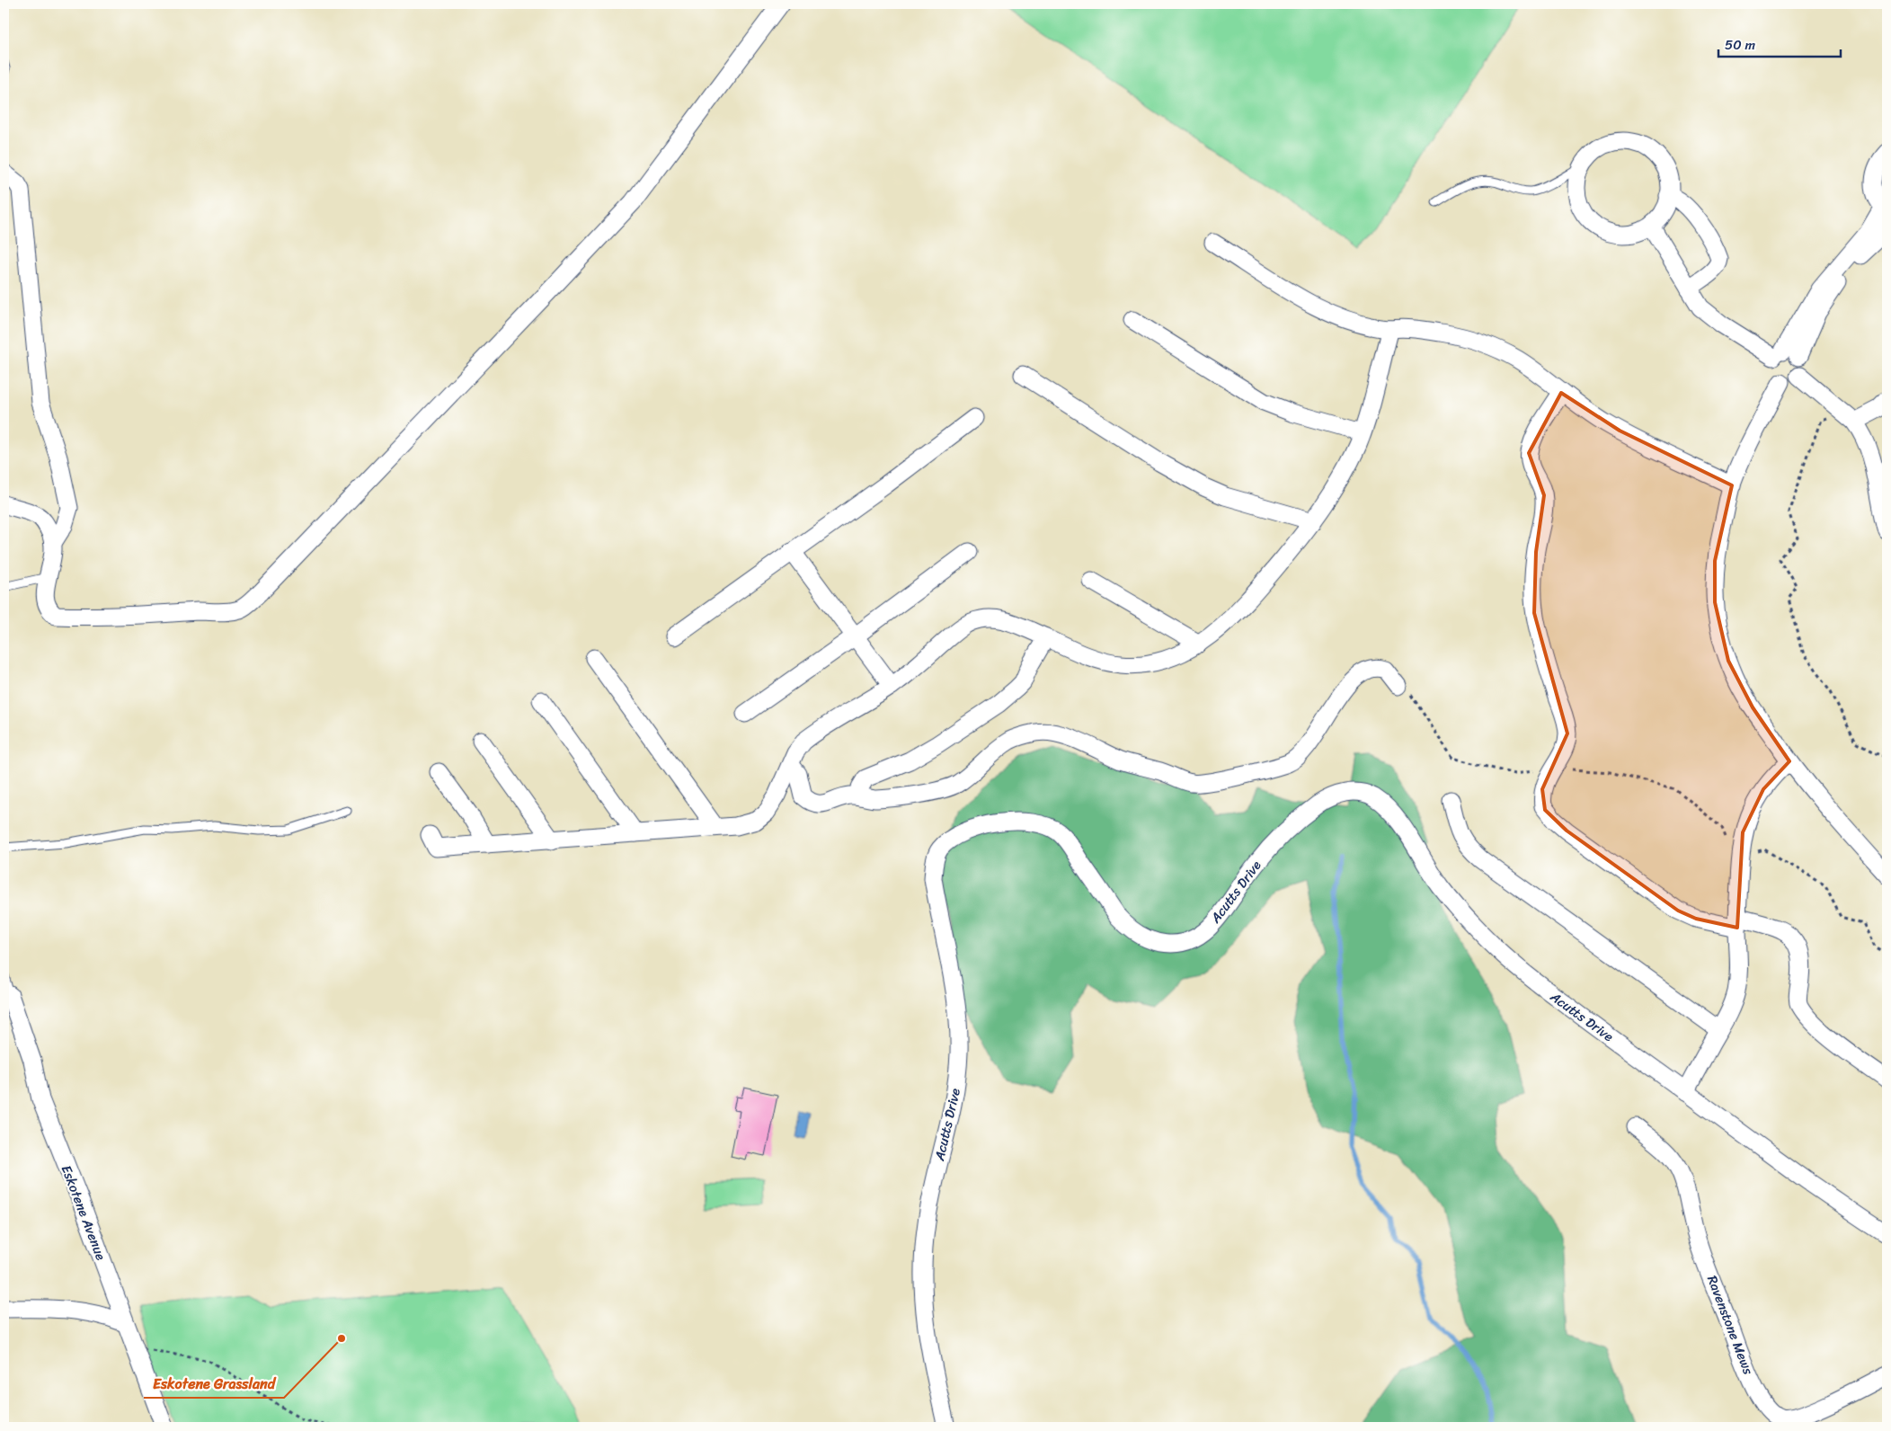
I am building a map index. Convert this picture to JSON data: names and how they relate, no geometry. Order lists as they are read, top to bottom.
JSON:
{
  "streets": {
    "street": ["Acutts Drive", "Eskotene Avenue", "Ravenstone Mews"]
  },
  "places": ["Eskotene Grassland"],
  "scale_bar": "50 m"
}
